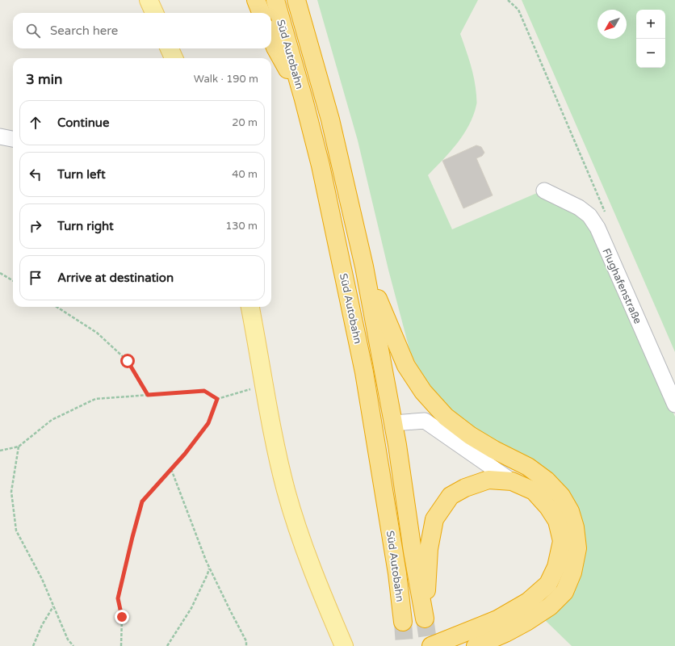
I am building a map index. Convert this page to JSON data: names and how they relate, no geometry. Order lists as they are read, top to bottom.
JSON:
{
  "streets": {
    "highway": ["Süd Autobahn"],
    "street": ["Flughafenstraße"]
  },
  "north": "bottom left",
  "page": {
    "map_buttons": ["+", "−"],
    "search": "Search here",
    "heading": ["3 min", "Walk · 190 m"],
    "list": [
      ["Continue", "20 m"],
      ["Turn left", "40 m"],
      ["Turn right", "130 m"],
      "Arrive at destination"
    ]
  }
}
